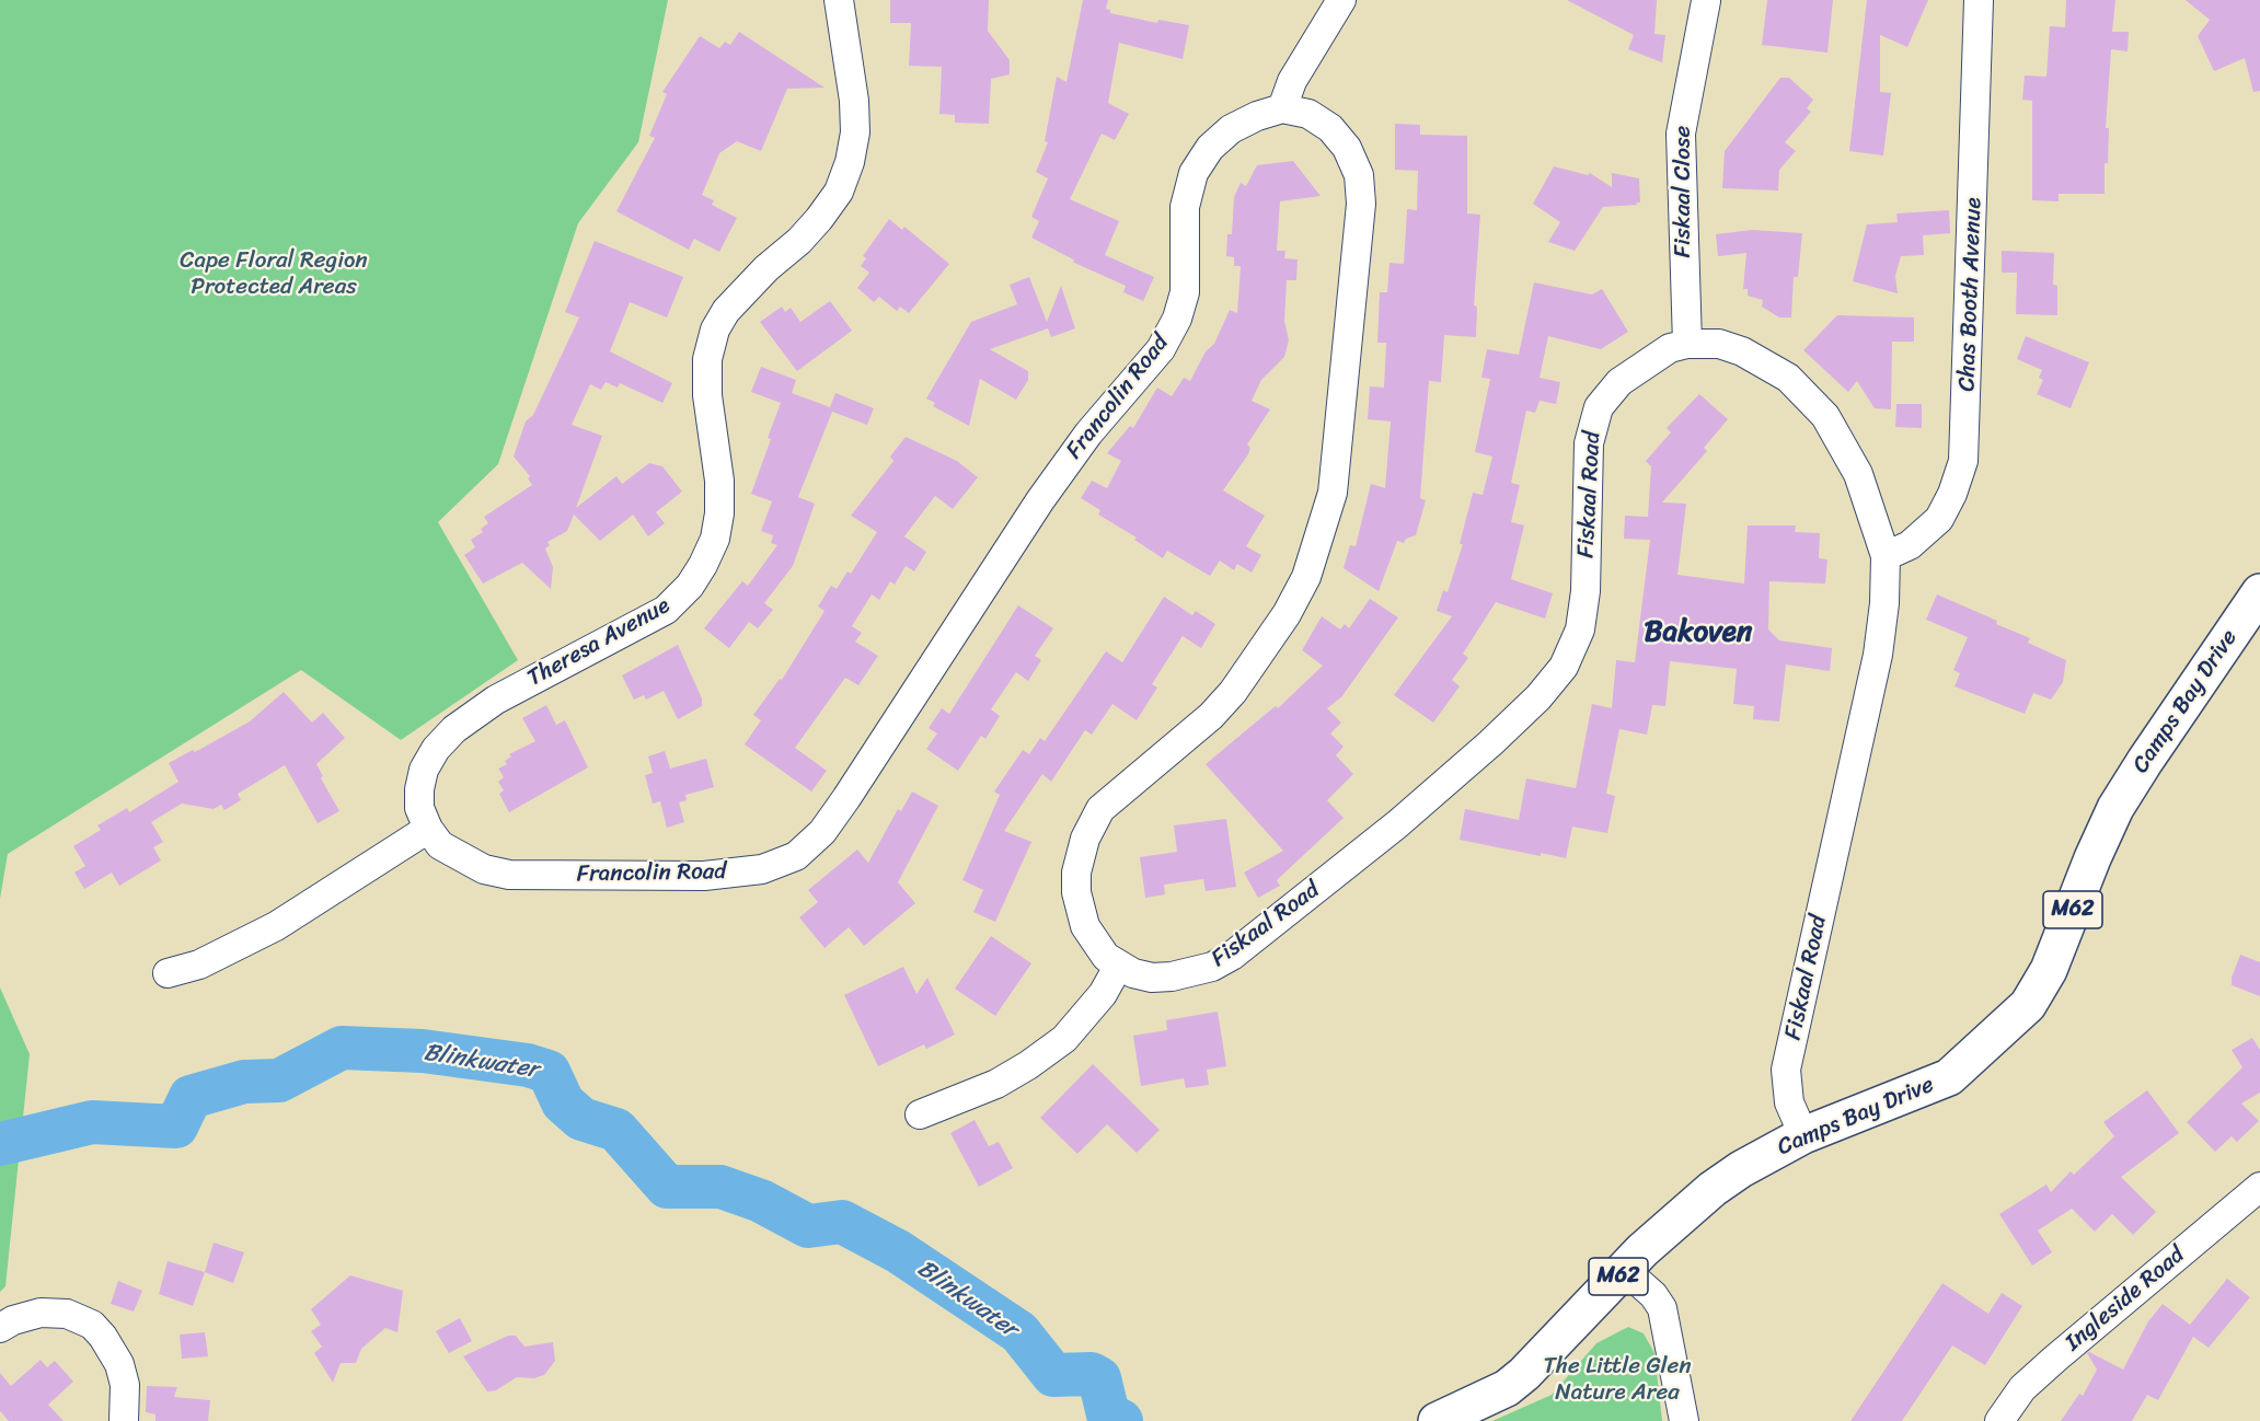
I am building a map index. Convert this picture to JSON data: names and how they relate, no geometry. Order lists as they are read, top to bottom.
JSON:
{
  "streets": {
    "main road": ["Camps Bay Drive", "M62"],
    "street": [
      "Fiskaal Close",
      "Chas Booth Avenue",
      "Francolin Road",
      "Fiskaal Road",
      "Theresa Avenue",
      "Ingleside Road"
    ]
  },
  "crossings": [
    ["Fiskaal Close", "Fiskaal Road"],
    ["Chas Booth Avenue", "Fiskaal Road"],
    ["Francolin Road", "Theresa Avenue"],
    ["Fiskaal Road", "Camps Bay Drive"]
  ],
  "districts": ["Bakoven"],
  "water": ["Blinkwater"],
  "parks": ["Cape Floral Region Protected Areas", "The Little Glen Nature Area"]
}
